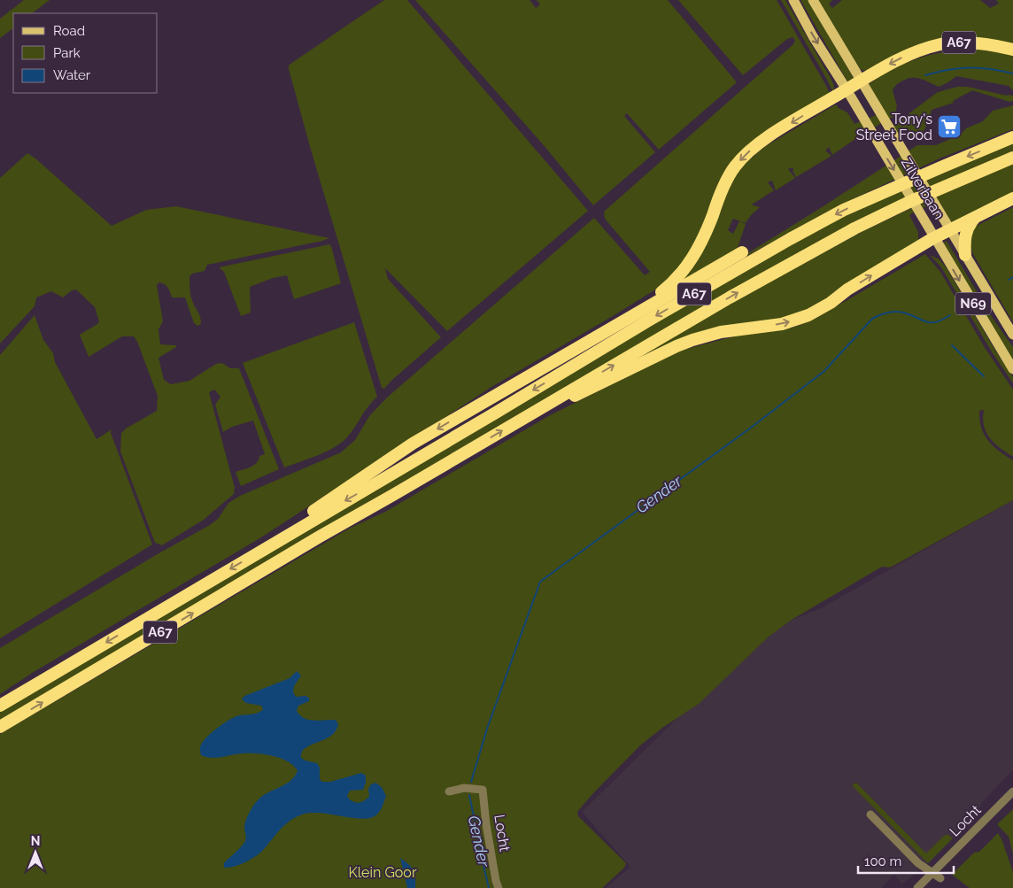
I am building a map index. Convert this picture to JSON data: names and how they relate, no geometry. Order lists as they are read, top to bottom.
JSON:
{
  "streets": {
    "highway": ["A67"],
    "main road": ["Zilverbaan", "N69"],
    "street": ["Locht"]
  },
  "crossings": [
    ["A67", "Zilverbaan"]
  ],
  "water": ["Gender"],
  "parks": ["Klein Goor"],
  "places": {
    "supermarket": ["Tony's Street Food"]
  },
  "legend": ["Road", "Park", "Water"],
  "scale_bar": "100 m",
  "north": "top"
}
